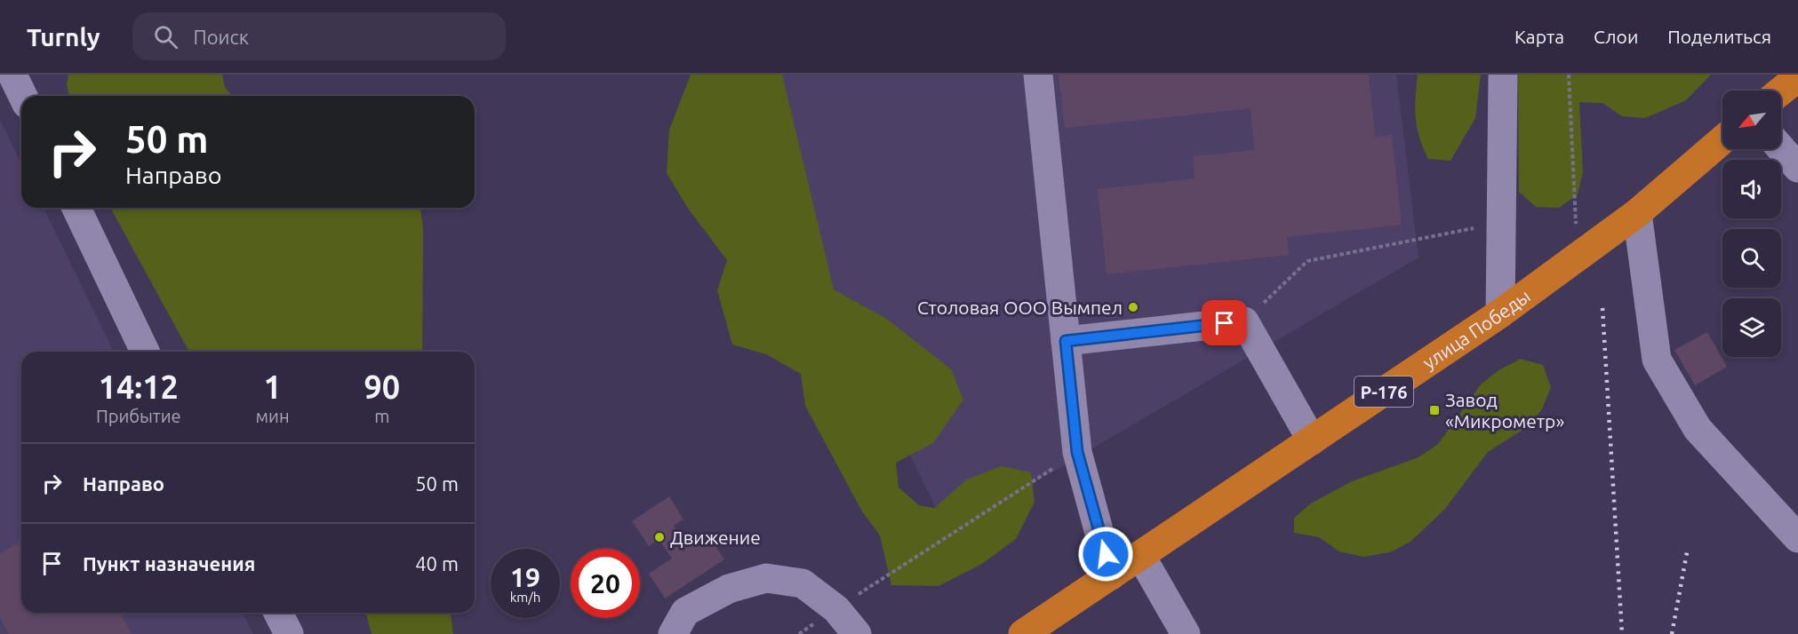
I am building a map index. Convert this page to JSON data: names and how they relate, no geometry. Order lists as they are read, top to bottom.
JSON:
{
  "streets": {
    "highway": ["улица Победы", "Р-176"]
  },
  "places": {
    "other": ["Столовая ООО Вымпел", "Движение"],
    "transit": ["Завод «Микрометр»"]
  },
  "north": "bottom left",
  "page": {
    "header": "Turnly",
    "search": "Поиск",
    "nav": ["Карта", "Слои", "Поделиться"],
    "turn": ["50 m", "Направо"],
    "eta": [
      "14:12",
      "Прибытие",
      "1",
      "мин",
      "90",
      "m"
    ],
    "list": [
      {
        "name": "Направо",
        "value": "50 m"
      },
      {
        "name": "Пункт назначения",
        "value": "40 m"
      }
    ],
    "speed": "19 km/h",
    "limit": "20"
  }
}
